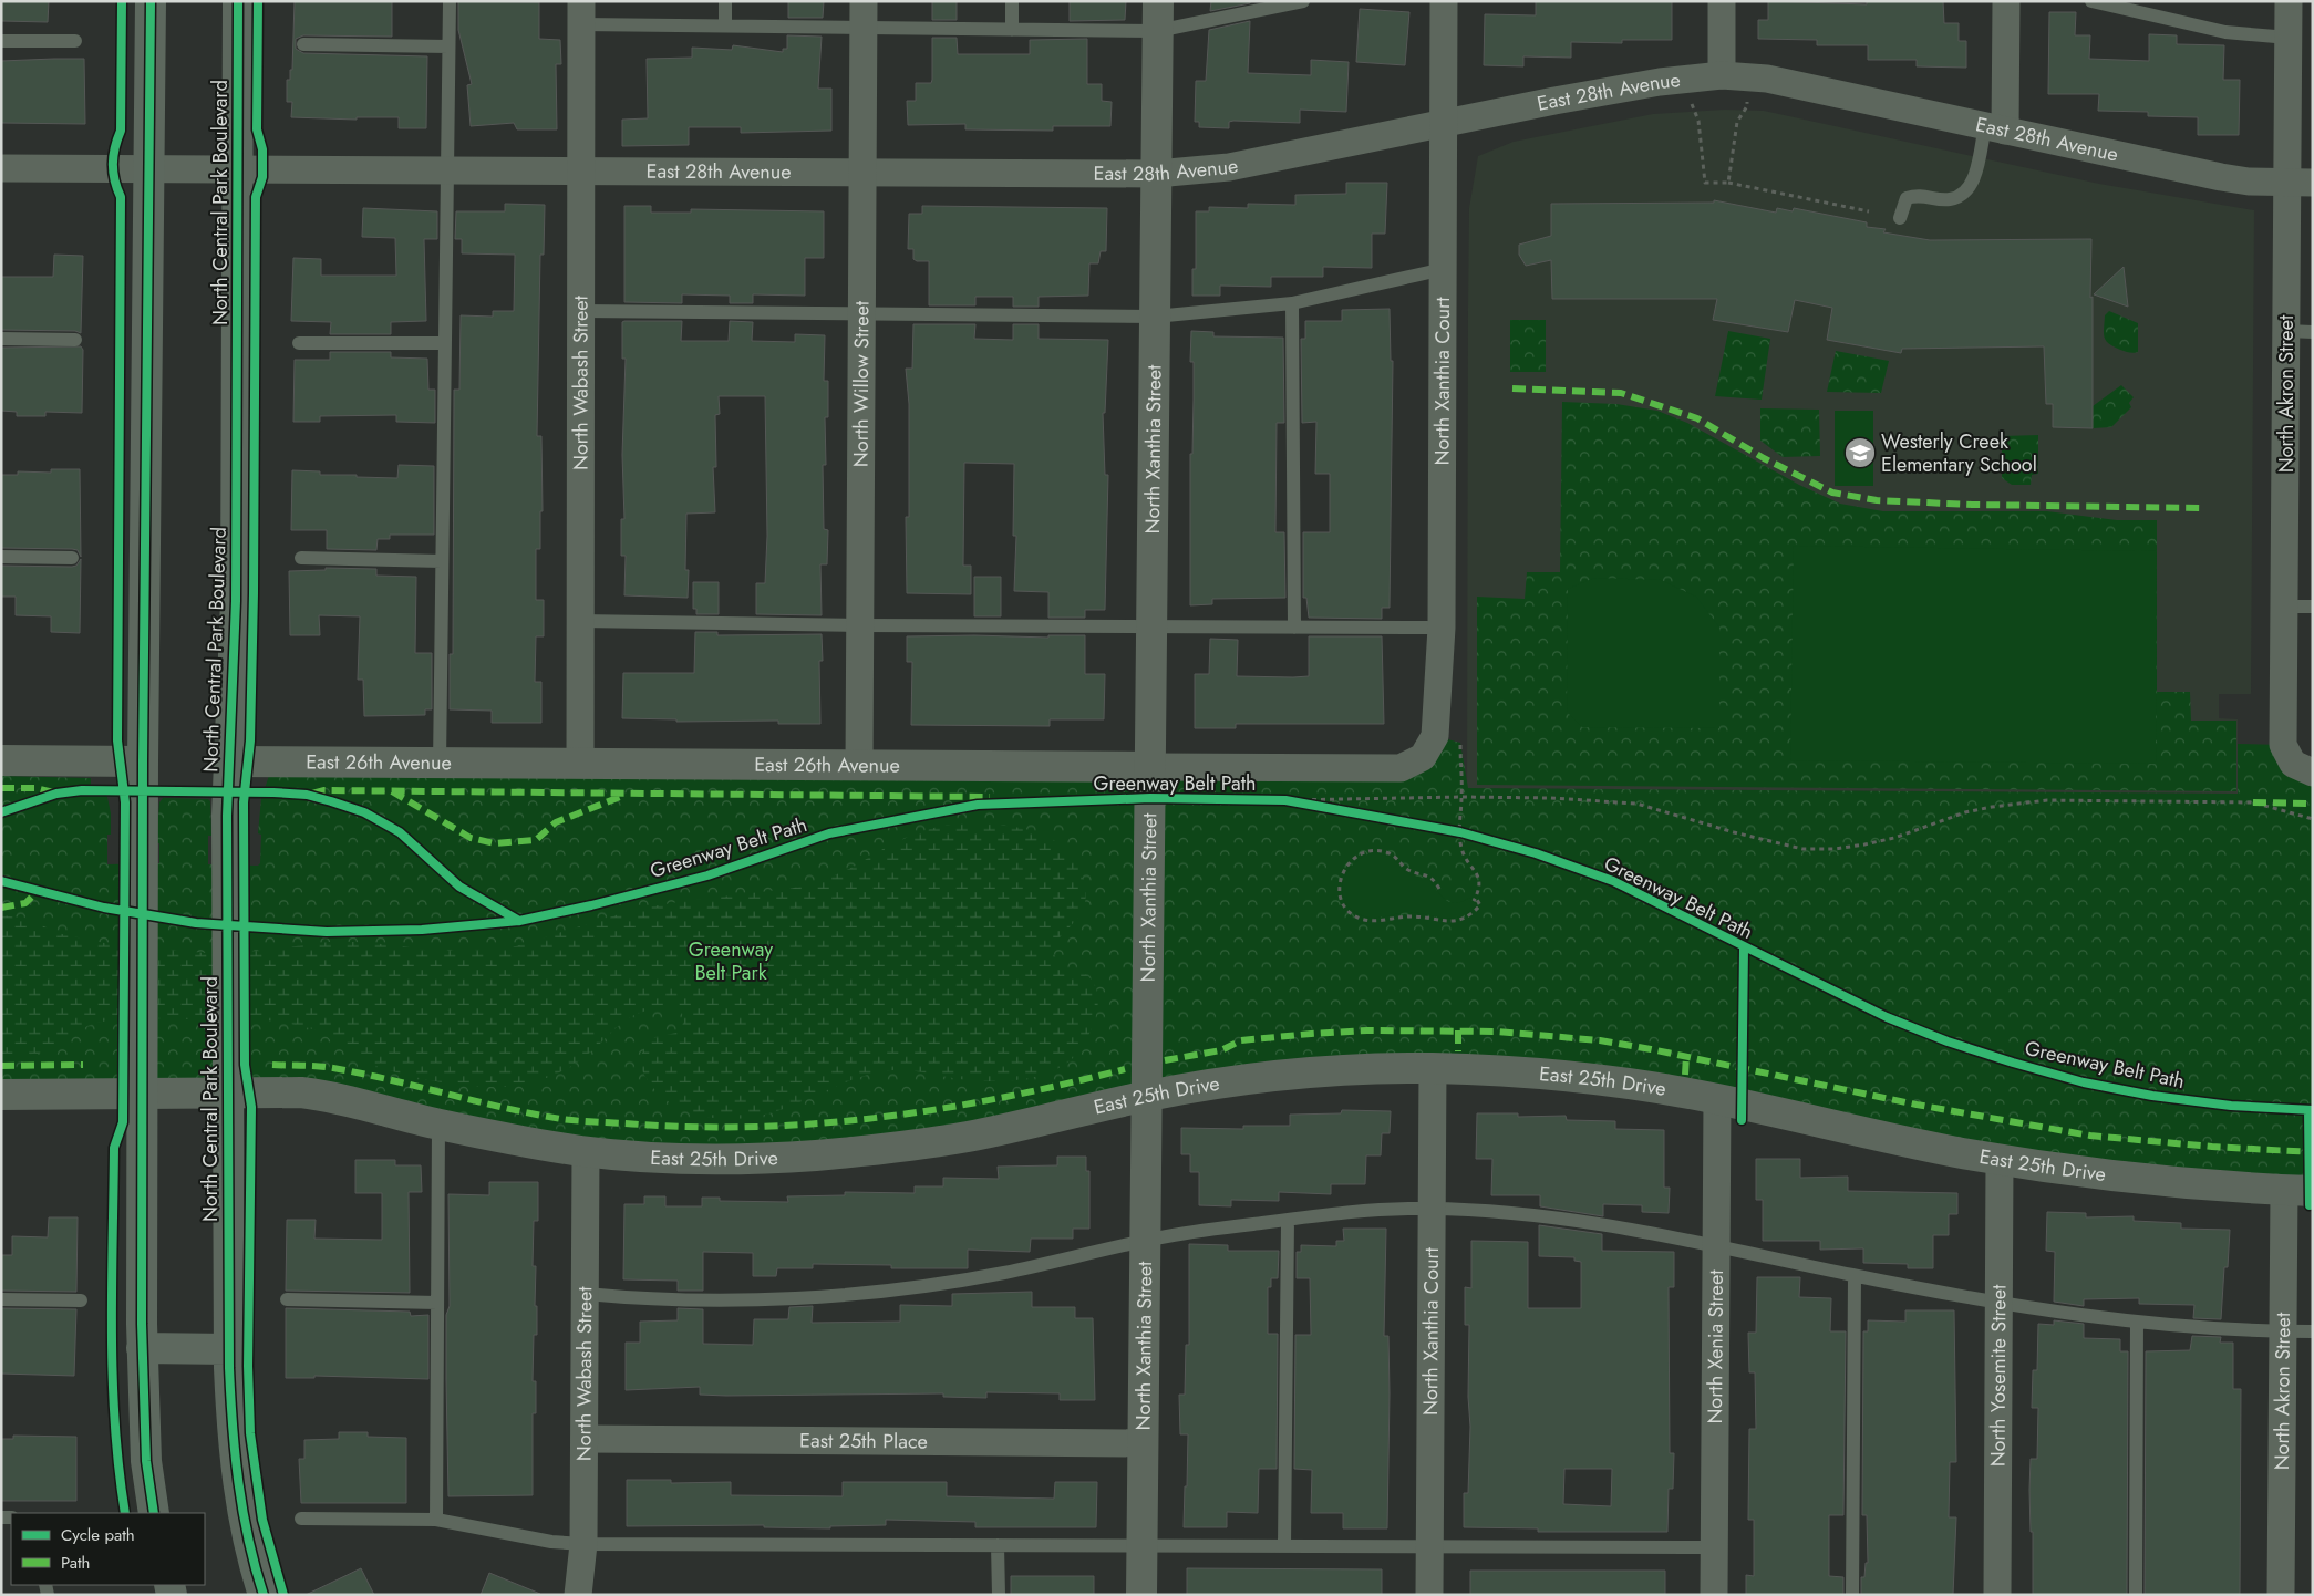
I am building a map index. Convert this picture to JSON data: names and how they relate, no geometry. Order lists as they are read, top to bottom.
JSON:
{
  "streets": {
    "main road": ["North Central Park Boulevard"],
    "street": [
      "East 28th Avenue",
      "North Xanthia Court",
      "North Wabash Street",
      "North Willow Street",
      "North Akron Street",
      "North Xanthia Street",
      "East 26th Avenue",
      "East 25th Drive",
      "North Xenia Street",
      "North Yosemite Street",
      "East 25th Place"
    ],
    "cycle path": ["Greenway Belt Path"]
  },
  "crossings": [
    ["East 28th Avenue", "North Central Park Boulevard"],
    ["East 28th Avenue", "North Xanthia Court"],
    ["East 28th Avenue", "North Wabash Street"],
    ["East 28th Avenue", "North Willow Street"],
    ["East 28th Avenue", "North Akron Street"],
    ["East 28th Avenue", "North Xanthia Street"],
    ["North Central Park Boulevard", "East 26th Avenue"],
    ["North Central Park Boulevard", "East 25th Drive"],
    ["North Xanthia Court", "East 26th Avenue"],
    ["North Xanthia Court", "East 25th Drive"],
    ["North Wabash Street", "East 26th Avenue"],
    ["North Wabash Street", "East 25th Drive"],
    ["North Wabash Street", "East 25th Place"],
    ["North Willow Street", "East 26th Avenue"],
    ["North Akron Street", "East 25th Drive"],
    ["North Xanthia Street", "East 26th Avenue"],
    ["North Xanthia Street", "East 25th Drive"],
    ["North Xanthia Street", "East 25th Place"],
    ["East 25th Drive", "North Xenia Street"],
    ["East 25th Drive", "North Yosemite Street"]
  ],
  "parks": ["Greenway Belt Park"],
  "places": {
    "school or university": ["Westerly Creek Elementary School"]
  },
  "legend": ["Cycle path", "Path"]
}
